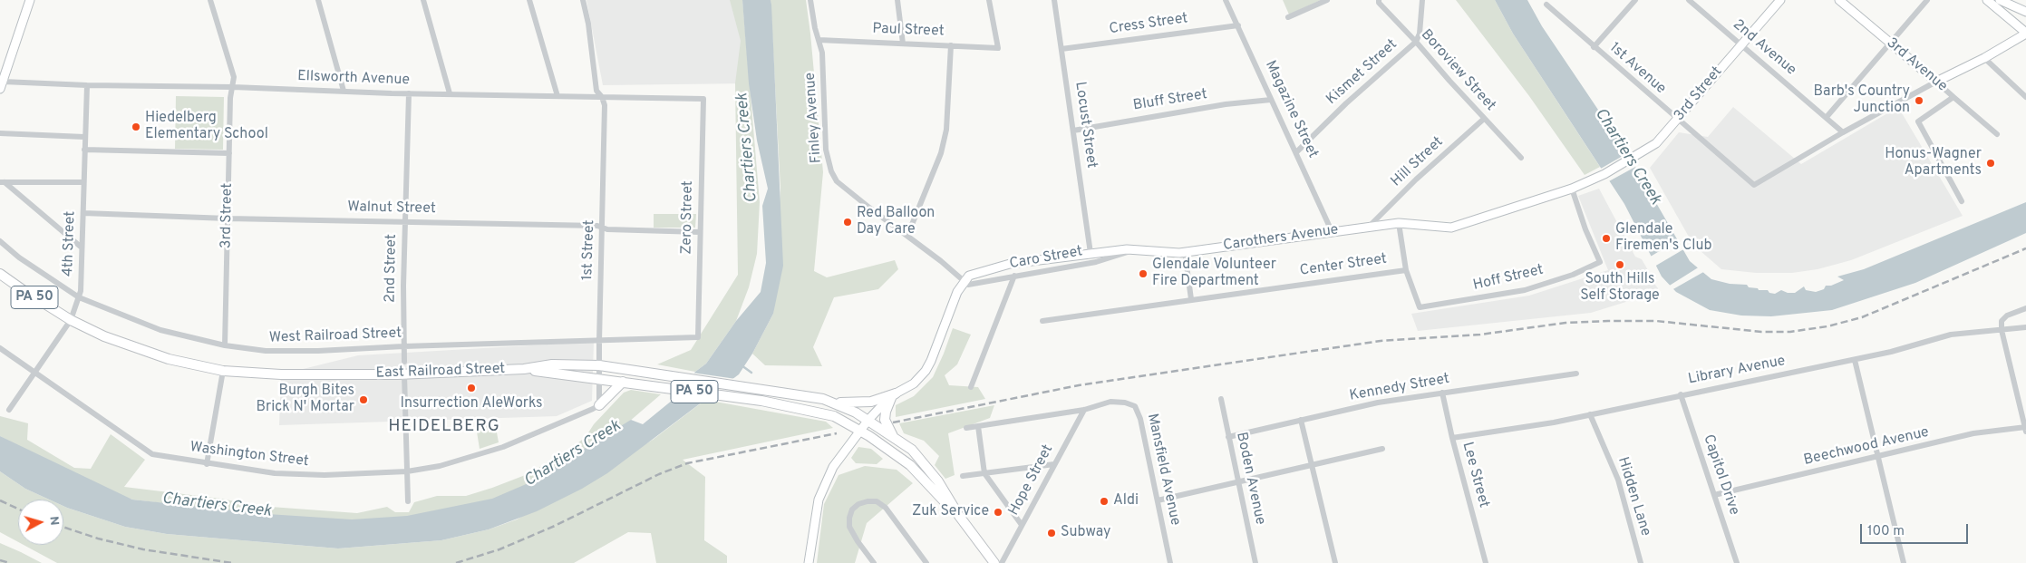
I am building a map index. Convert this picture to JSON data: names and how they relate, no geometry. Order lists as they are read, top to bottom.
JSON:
{
  "streets": {
    "main road": ["PA 50", "East Railroad Street"],
    "street": [
      "Cress Street",
      "Paul Street",
      "2nd Avenue",
      "3rd Avenue",
      "1st Avenue",
      "Boroview Street",
      "Kismet Street",
      "Ellsworth Avenue",
      "3rd Street",
      "Bluff Street",
      "Magazine Street",
      "Finley Avenue",
      "Locust Street",
      "Hill Street",
      "Walnut Street",
      "Zero Street",
      "Carothers Avenue",
      "4th Street",
      "1st Street",
      "Caro Street",
      "Center Street",
      "2nd Street",
      "Hoff Street",
      "West Railroad Street",
      "Library Avenue",
      "Kennedy Street",
      "Beechwood Avenue",
      "Washington Street",
      "Mansfield Avenue",
      "Lee Street",
      "Capitol Drive",
      "Boden Avenue",
      "Hope Street",
      "Hidden Lane"
    ]
  },
  "crossings": [
    ["Cress Street", "Magazine Street"],
    ["Cress Street", "Locust Street"],
    ["Paul Street", "Finley Avenue"],
    ["2nd Avenue", "1st Avenue"],
    ["2nd Avenue", "3rd Street"],
    ["1st Avenue", "3rd Street"],
    ["Boroview Street", "Kismet Street"],
    ["Boroview Street", "Hill Street"],
    ["Kismet Street", "Magazine Street"],
    ["Ellsworth Avenue", "3rd Street"],
    ["Ellsworth Avenue", "Zero Street"],
    ["Ellsworth Avenue", "4th Street"],
    ["Ellsworth Avenue", "1st Street"],
    ["Ellsworth Avenue", "2nd Street"],
    ["3rd Street", "Walnut Street"],
    ["3rd Street", "Carothers Avenue"],
    ["3rd Street", "West Railroad Street"],
    ["Bluff Street", "Magazine Street"],
    ["Bluff Street", "Locust Street"],
    ["Magazine Street", "Carothers Avenue"],
    ["Finley Avenue", "Carothers Avenue"],
    ["Finley Avenue", "Caro Street"],
    ["Locust Street", "Carothers Avenue"],
    ["Hill Street", "Carothers Avenue"],
    ["Walnut Street", "Zero Street"],
    ["Walnut Street", "4th Street"],
    ["Walnut Street", "1st Street"],
    ["Walnut Street", "2nd Street"],
    ["Zero Street", "West Railroad Street"],
    ["Carothers Avenue", "Caro Street"],
    ["Carothers Avenue", "Hoff Street"],
    ["4th Street", "West Railroad Street"],
    ["4th Street", "East Railroad Street"],
    ["4th Street", "Washington Street"],
    ["1st Street", "West Railroad Street"],
    ["1st Street", "East Railroad Street"],
    ["1st Street", "Washington Street"],
    ["Center Street", "Hoff Street"],
    ["2nd Street", "West Railroad Street"],
    ["PA 50", "East Railroad Street"],
    ["Library Avenue", "Lee Street"],
    ["Library Avenue", "Capitol Drive"],
    ["Library Avenue", "Hidden Lane"],
    ["Kennedy Street", "Lee Street"],
    ["Kennedy Street", "Boden Avenue"],
    ["Beechwood Avenue", "Capitol Drive"],
    ["Mansfield Avenue", "Hope Street"]
  ],
  "districts": ["HEIDELBERG"],
  "water": ["Chartiers Creek"],
  "places": [
    "Barb's Country Junction",
    "Hiedelberg Elementary School",
    "Honus-Wagner Apartments",
    "Red Balloon Day Care",
    "Glendale Firemen's Club",
    "South Hills Self Storage",
    "Glendale Volunteer Fire Department",
    "Insurrection AleWorks",
    "Burgh Bites Brick N' Mortar",
    "Aldi",
    "Zuk Service",
    "Subway"
  ],
  "scale_bar": "100 m",
  "north": "right"
}
